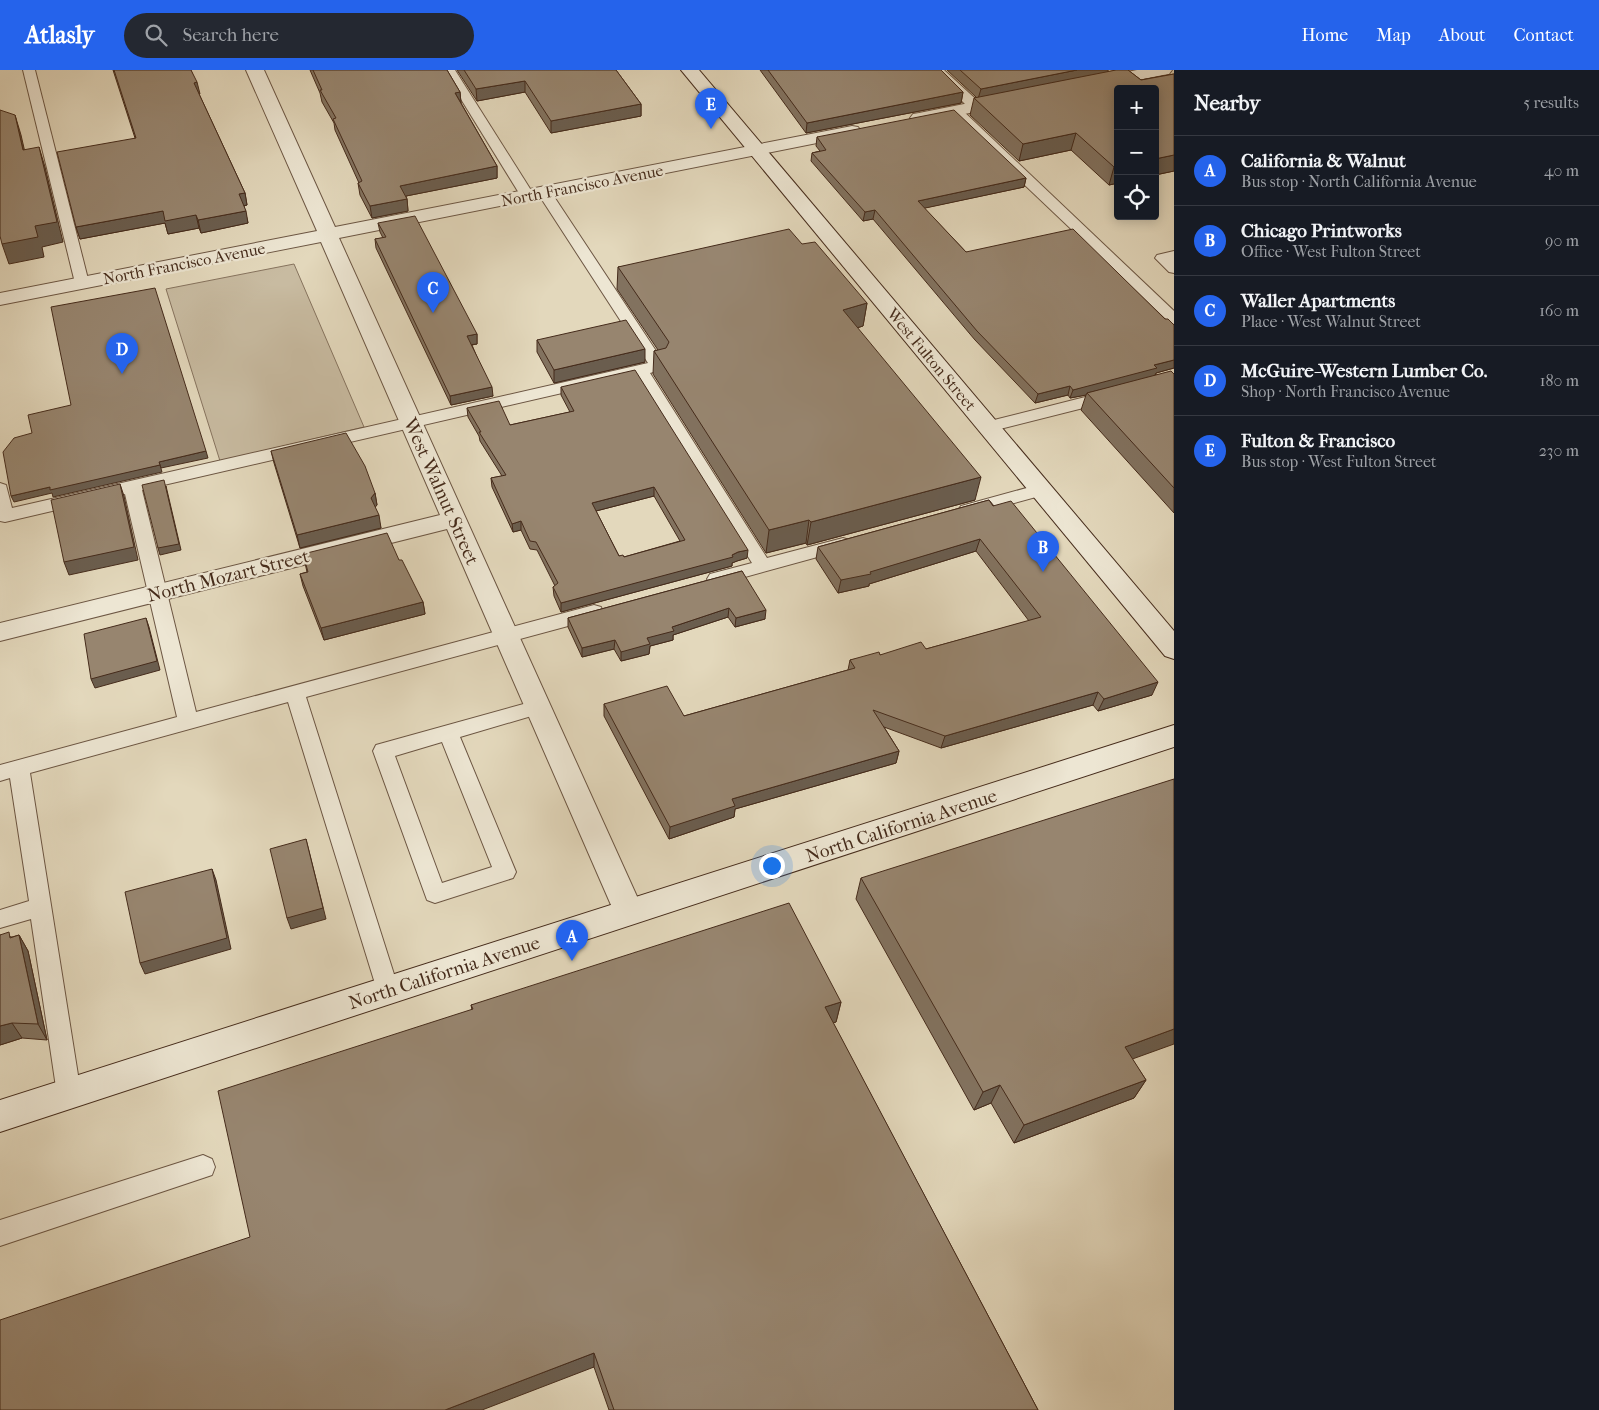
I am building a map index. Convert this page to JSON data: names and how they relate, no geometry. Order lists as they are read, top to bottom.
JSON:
{
  "streets": {
    "street": [
      "North Francisco Avenue",
      "West Fulton Street",
      "West Walnut Street",
      "North Mozart Street",
      "North California Avenue"
    ]
  },
  "crossings": [
    ["North Francisco Avenue", "West Fulton Street"],
    ["North Francisco Avenue", "West Walnut Street"],
    ["West Walnut Street", "North Mozart Street"],
    ["West Walnut Street", "North California Avenue"]
  ],
  "page": {
    "header": "Atlasly",
    "search": "Search here",
    "nav": [
      "Home",
      "Map",
      "About",
      "Contact"
    ],
    "heading": ["Nearby", "5 results"],
    "map_buttons": ["+", "−"],
    "pins": [
      "E",
      "C",
      "D",
      "B",
      "A"
    ],
    "list": [
      {
        "mark": "A",
        "name": "California & Walnut",
        "note": "Bus stop · North California Avenue",
        "value": "40 m"
      },
      {
        "mark": "B",
        "name": "Chicago Printworks",
        "note": "Office · West Fulton Street",
        "value": "90 m"
      },
      {
        "mark": "C",
        "name": "Waller Apartments",
        "note": "Place · West Walnut Street",
        "value": "160 m"
      },
      {
        "mark": "D",
        "name": "McGuire-Western Lumber Co.",
        "note": "Shop · North Francisco Avenue",
        "value": "180 m"
      },
      {
        "mark": "E",
        "name": "Fulton & Francisco",
        "note": "Bus stop · West Fulton Street",
        "value": "230 m"
      }
    ]
  }
}
